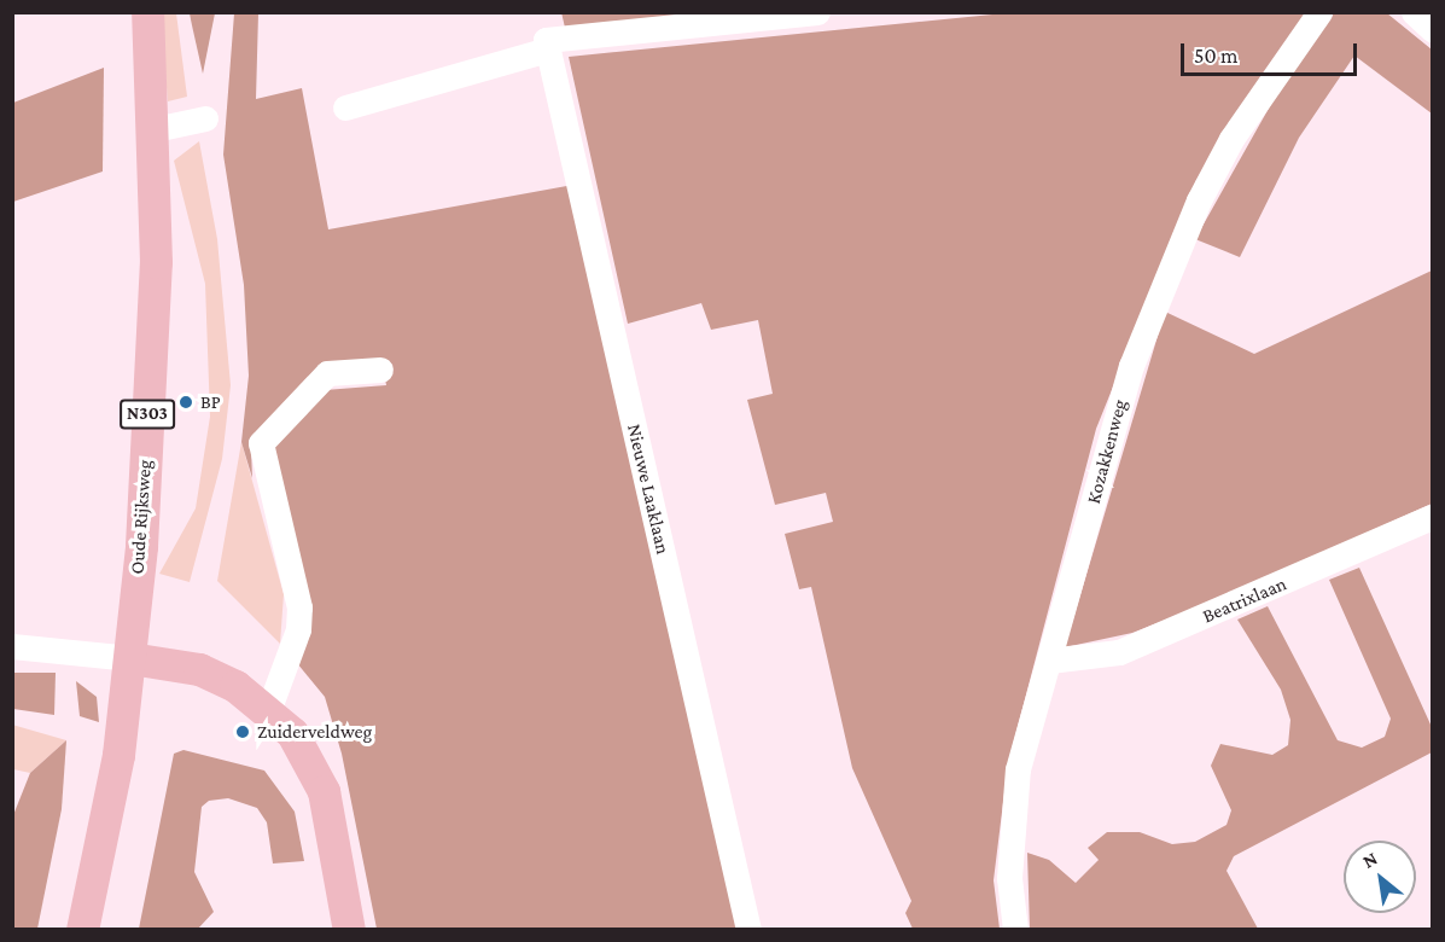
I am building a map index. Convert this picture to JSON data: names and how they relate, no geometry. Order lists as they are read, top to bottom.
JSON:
{
  "streets": {
    "main road": ["N303", "Oude Rijksweg"],
    "street": ["Kozakkenweg", "Nieuwe Laaklaan", "Beatrixlaan"]
  },
  "crossings": [
    ["Kozakkenweg", "Beatrixlaan"]
  ],
  "places": ["BP", "Zuiderveldweg"],
  "scale_bar": "50 m",
  "north": "top left"
}
